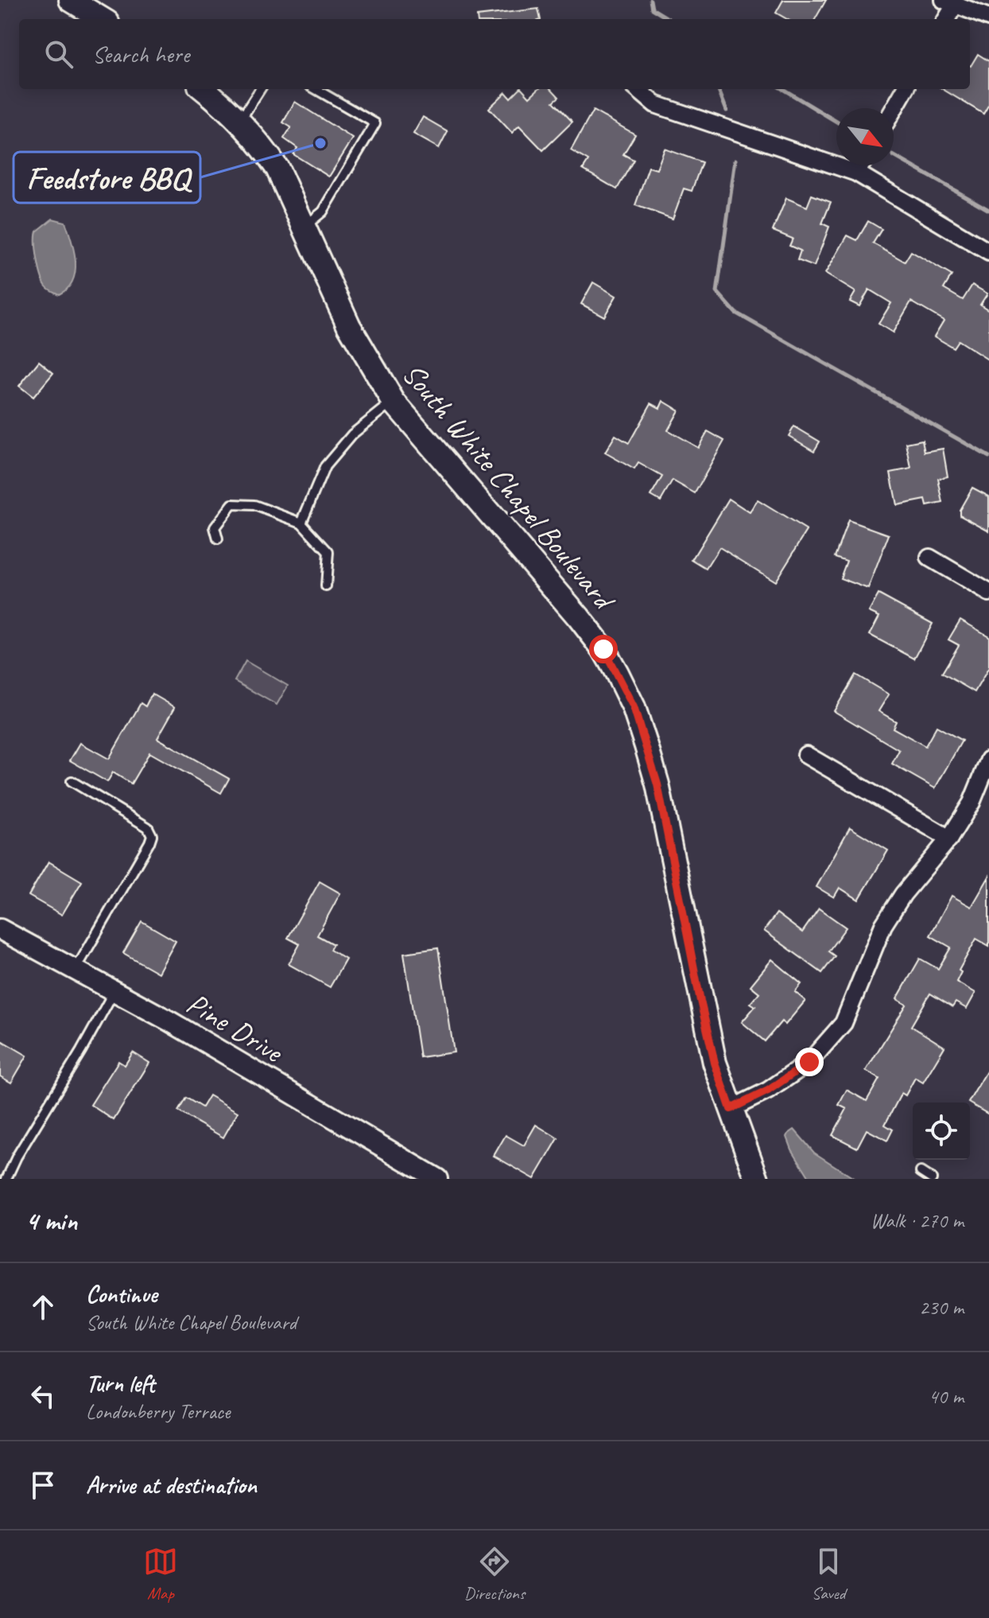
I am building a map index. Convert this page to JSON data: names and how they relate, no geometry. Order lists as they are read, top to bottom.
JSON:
{
  "streets": {
    "main road": ["South White Chapel Boulevard"],
    "street": ["Pine Drive"]
  },
  "places": ["Feedstore BBQ"],
  "north": "bottom right",
  "page": {
    "search": "Search here",
    "heading": ["4 min", "Walk · 270 m"],
    "list": [
      ["Continue", "South White Chapel Boulevard", "230 m"],
      ["Turn left", "Londonberry Terrace", "40 m"],
      "Arrive at destination"
    ],
    "nav": ["Map", "Directions", "Saved"]
  }
}
